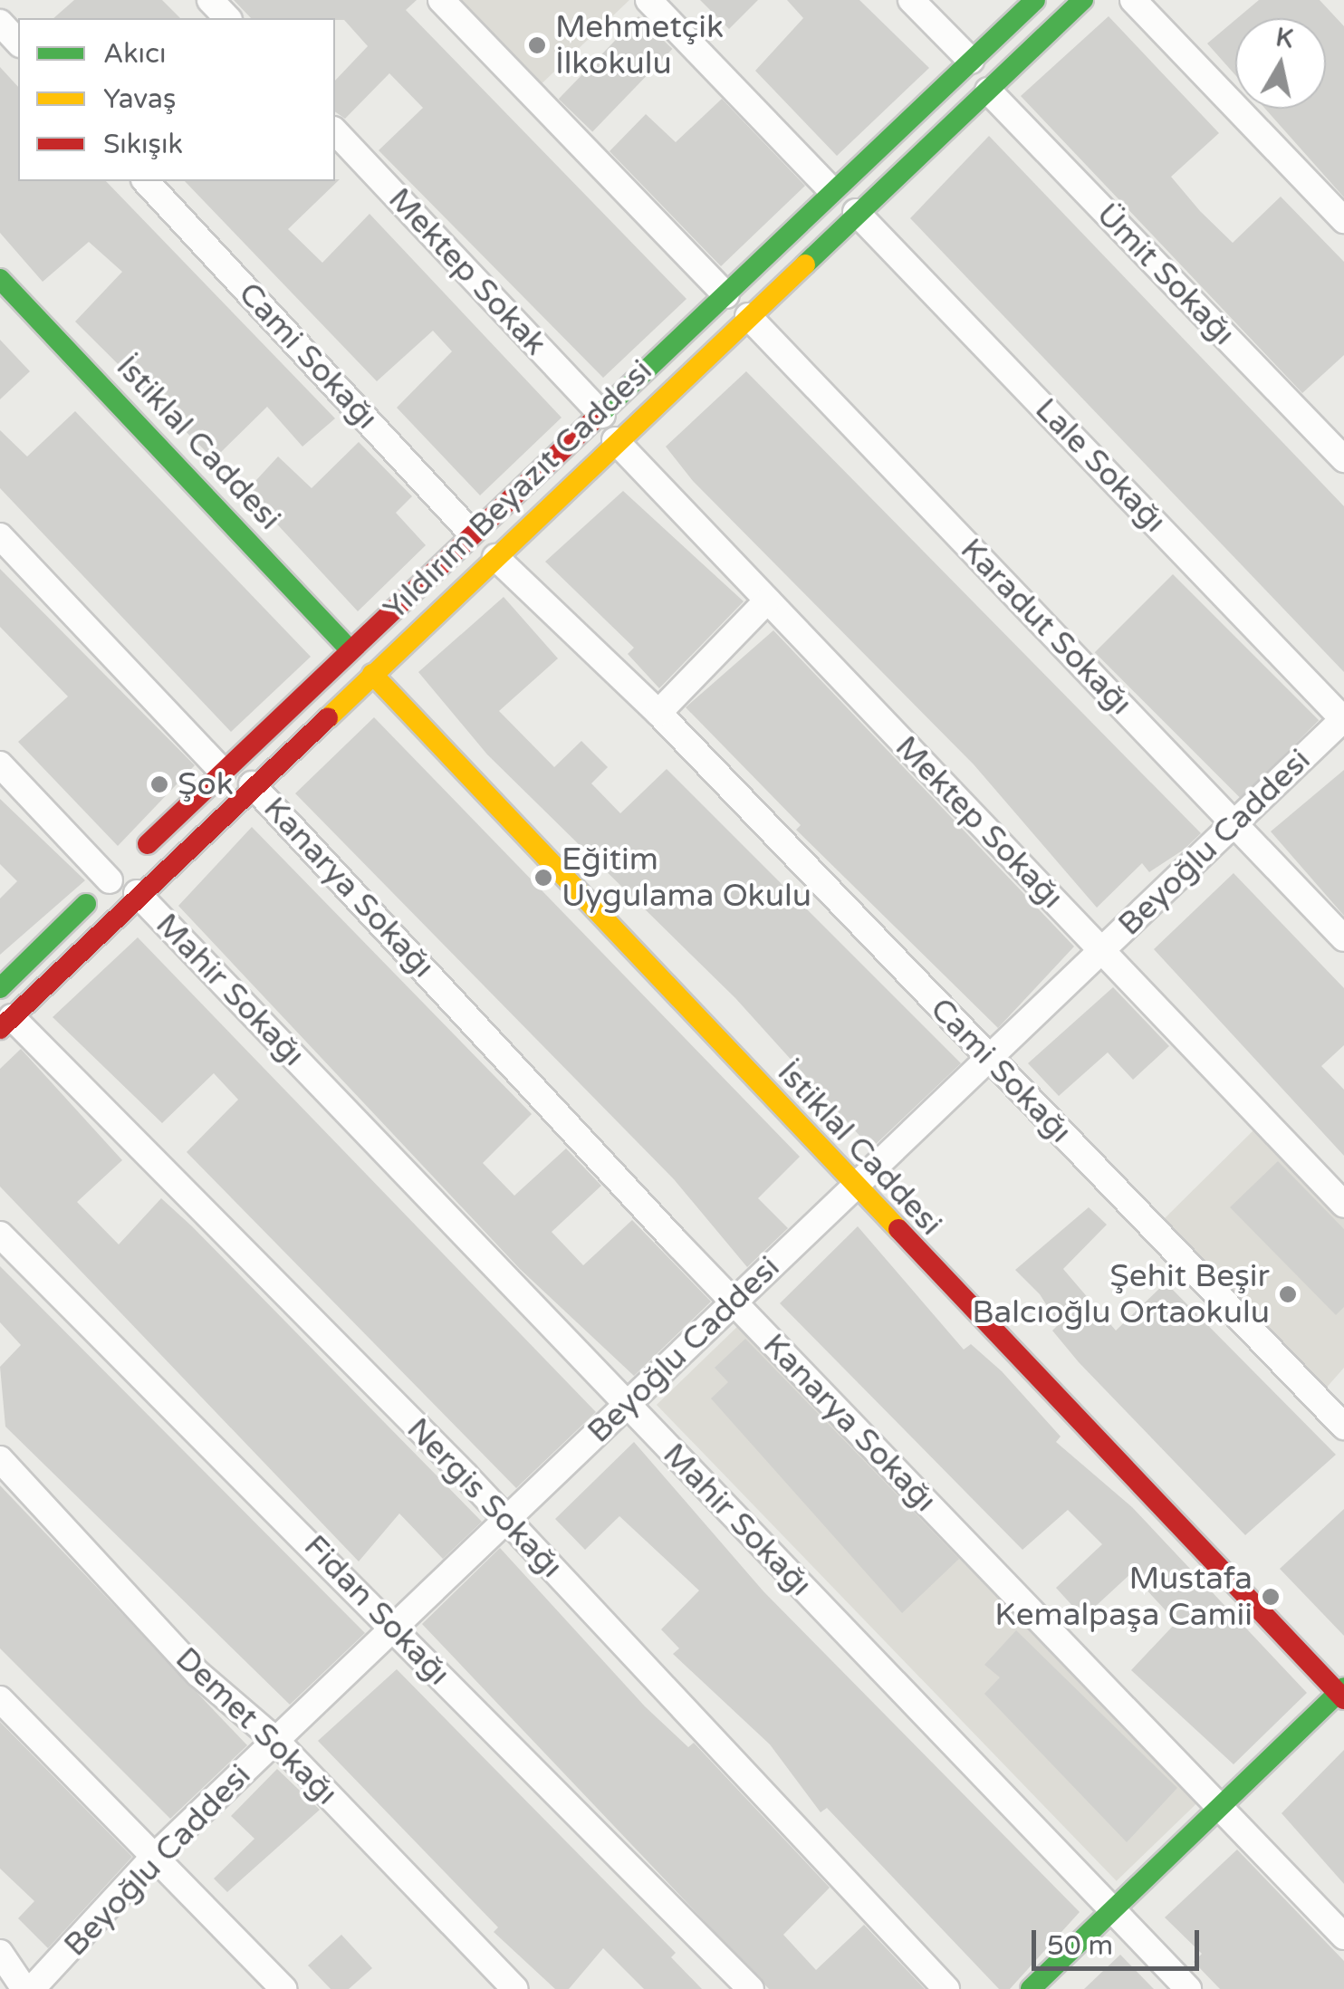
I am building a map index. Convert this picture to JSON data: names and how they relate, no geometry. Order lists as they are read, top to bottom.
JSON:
{
  "streets": {
    "main road": ["İstiklal Caddesi", "Yıldırım Beyazıt Caddesi"],
    "street": [
      "Mektep Sokak",
      "Ümit Sokağı",
      "Cami Sokağı",
      "Lale Sokağı",
      "Karadut Sokağı",
      "Mektep Sokağı",
      "Beyoğlu Caddesi",
      "Kanarya Sokağı",
      "Mahir Sokağı",
      "Nergis Sokağı",
      "Fidan Sokağı",
      "Demet Sokağı"
    ]
  },
  "crossings": [
    ["Mektep Sokak", "Yıldırım Beyazıt Caddesi"],
    ["Ümit Sokağı", "Yıldırım Beyazıt Caddesi"],
    ["Cami Sokağı", "Yıldırım Beyazıt Caddesi"],
    ["Cami Sokağı", "Beyoğlu Caddesi"],
    ["İstiklal Caddesi", "Yıldırım Beyazıt Caddesi"],
    ["İstiklal Caddesi", "Beyoğlu Caddesi"],
    ["Lale Sokağı", "Yıldırım Beyazıt Caddesi"],
    ["Lale Sokağı", "Beyoğlu Caddesi"],
    ["Yıldırım Beyazıt Caddesi", "Karadut Sokağı"],
    ["Yıldırım Beyazıt Caddesi", "Mektep Sokağı"],
    ["Yıldırım Beyazıt Caddesi", "Kanarya Sokağı"],
    ["Yıldırım Beyazıt Caddesi", "Mahir Sokağı"],
    ["Yıldırım Beyazıt Caddesi", "Nergis Sokağı"],
    ["Karadut Sokağı", "Beyoğlu Caddesi"],
    ["Mektep Sokağı", "Beyoğlu Caddesi"],
    ["Beyoğlu Caddesi", "Kanarya Sokağı"],
    ["Beyoğlu Caddesi", "Mahir Sokağı"],
    ["Beyoğlu Caddesi", "Nergis Sokağı"],
    ["Beyoğlu Caddesi", "Fidan Sokağı"],
    ["Beyoğlu Caddesi", "Demet Sokağı"]
  ],
  "places": [
    "Mehmetçik İlkokulu",
    "Şok",
    "Eğitim Uygulama Okulu",
    "Şehit Beşir Balcıoğlu Ortaokulu",
    "Mustafa Kemalpaşa Camii"
  ],
  "legend": ["Akıcı", "Yavaş", "Sıkışık"],
  "scale_bar": "50 m",
  "north": "top"
}
